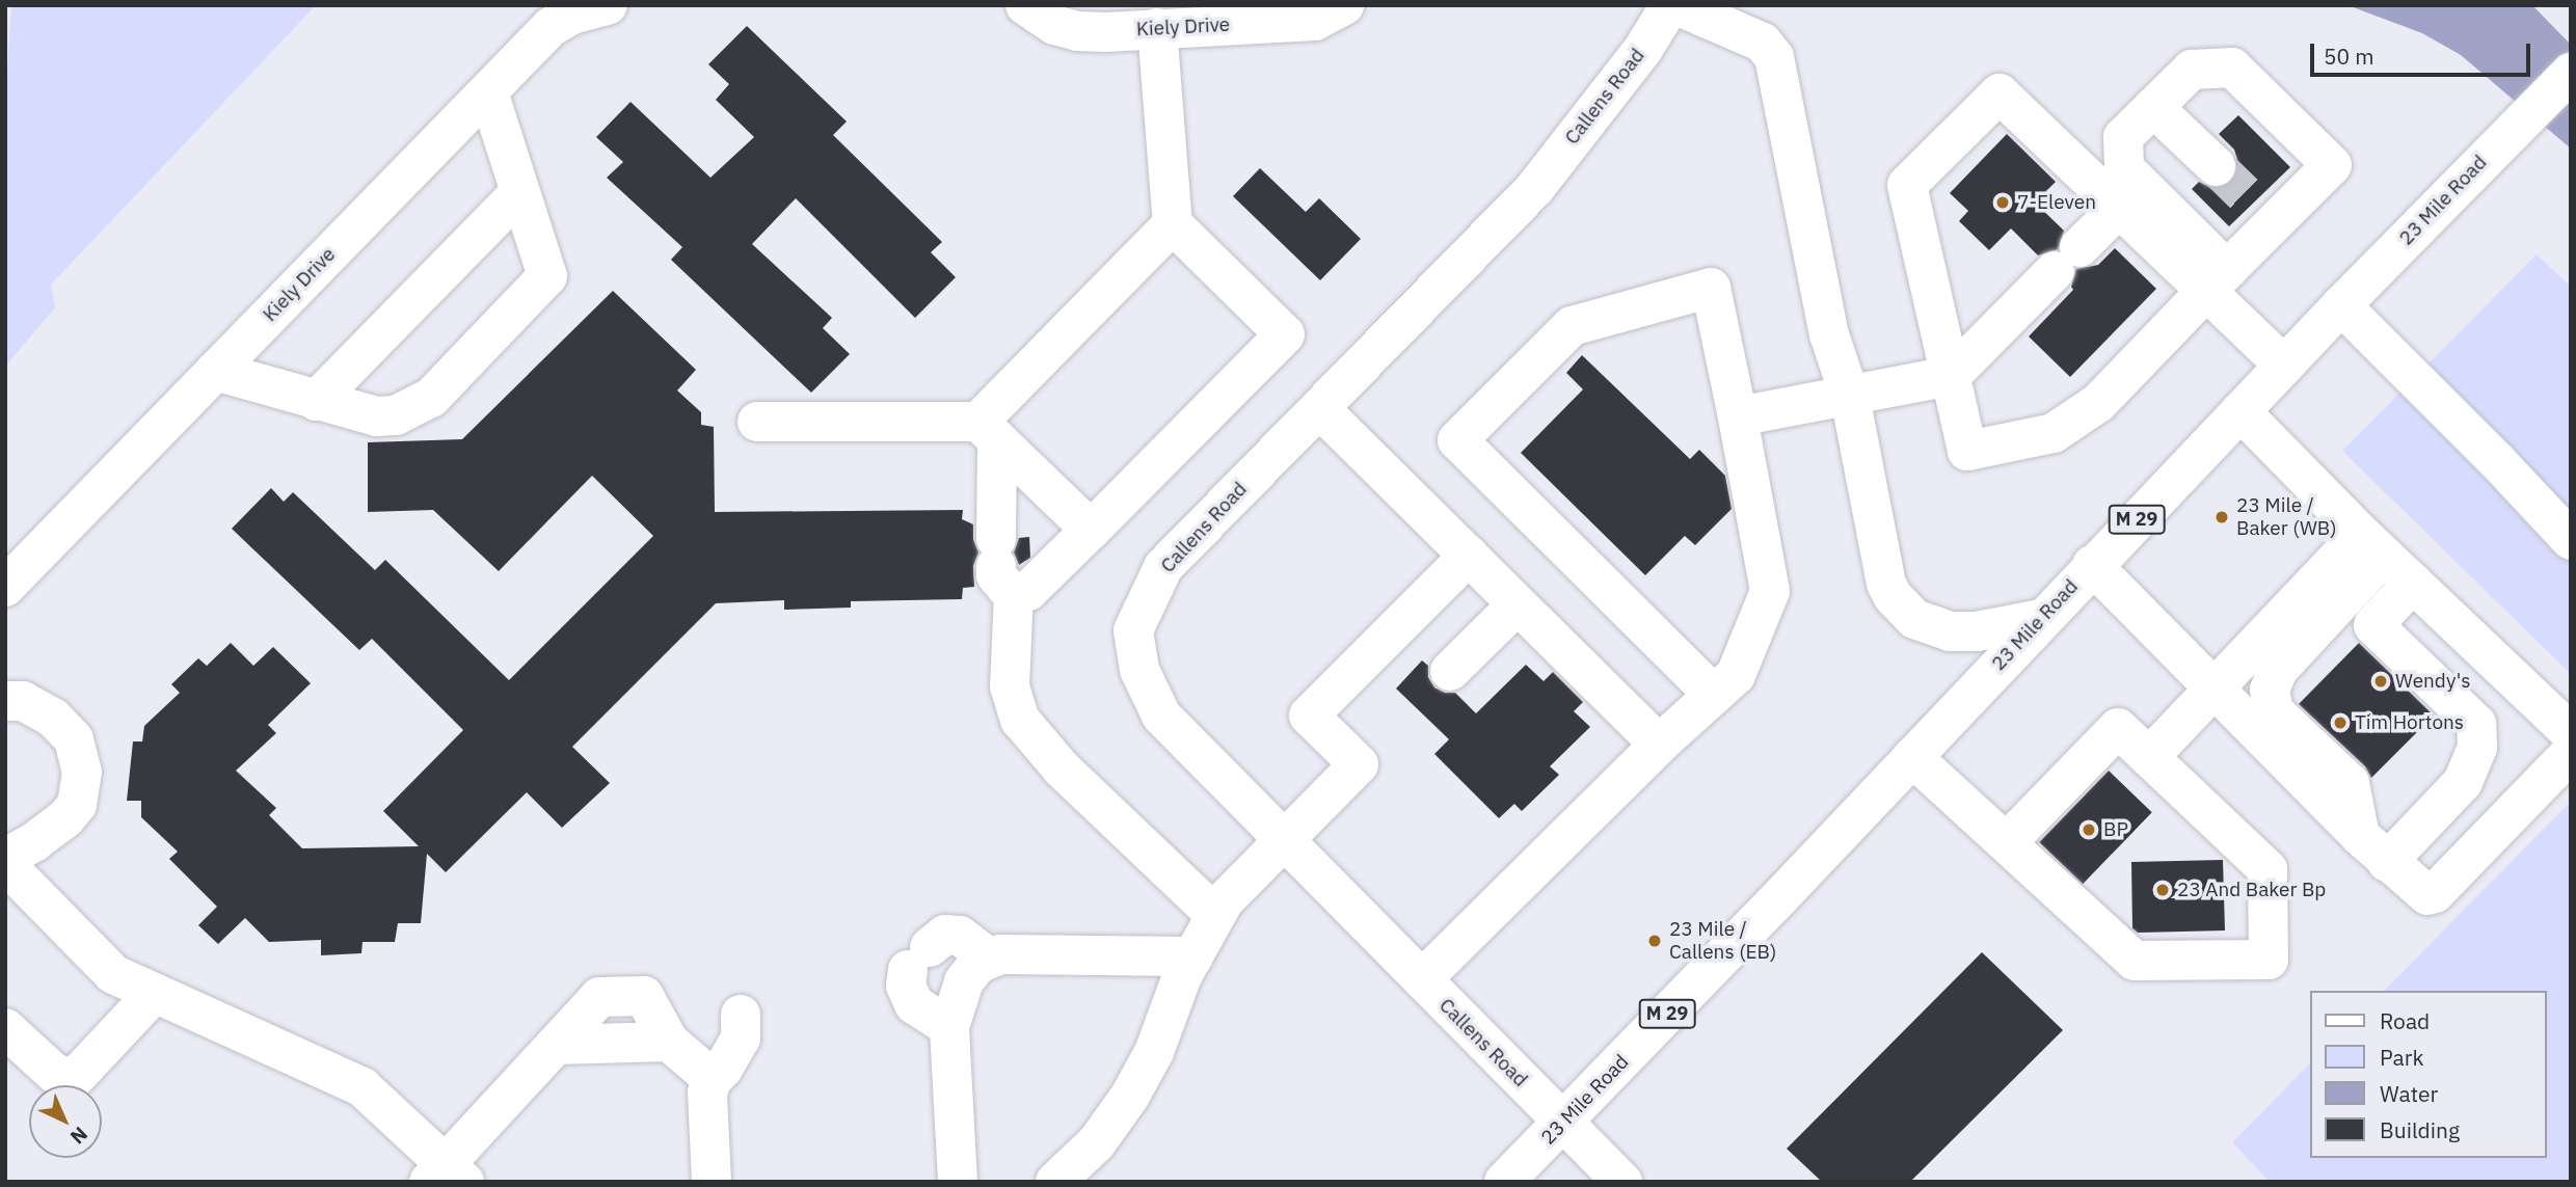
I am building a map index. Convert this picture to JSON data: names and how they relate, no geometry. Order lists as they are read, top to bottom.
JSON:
{
  "streets": {
    "street": [
      "Kiely Drive",
      "Callens Road",
      "23 Mile Road",
      "M 29"
    ]
  },
  "crossings": [
    ["Callens Road", "23 Mile Road"]
  ],
  "places": [
    "7-Eleven",
    "23 Mile / Baker (WB)",
    "Wendy's",
    "Tim Hortons",
    "BP",
    "23 And Baker Bp",
    "23 Mile / Callens (EB)"
  ],
  "legend": [
    "Road",
    "Park",
    "Water",
    "Building"
  ],
  "scale_bar": "50 m",
  "north": "bottom right"
}
